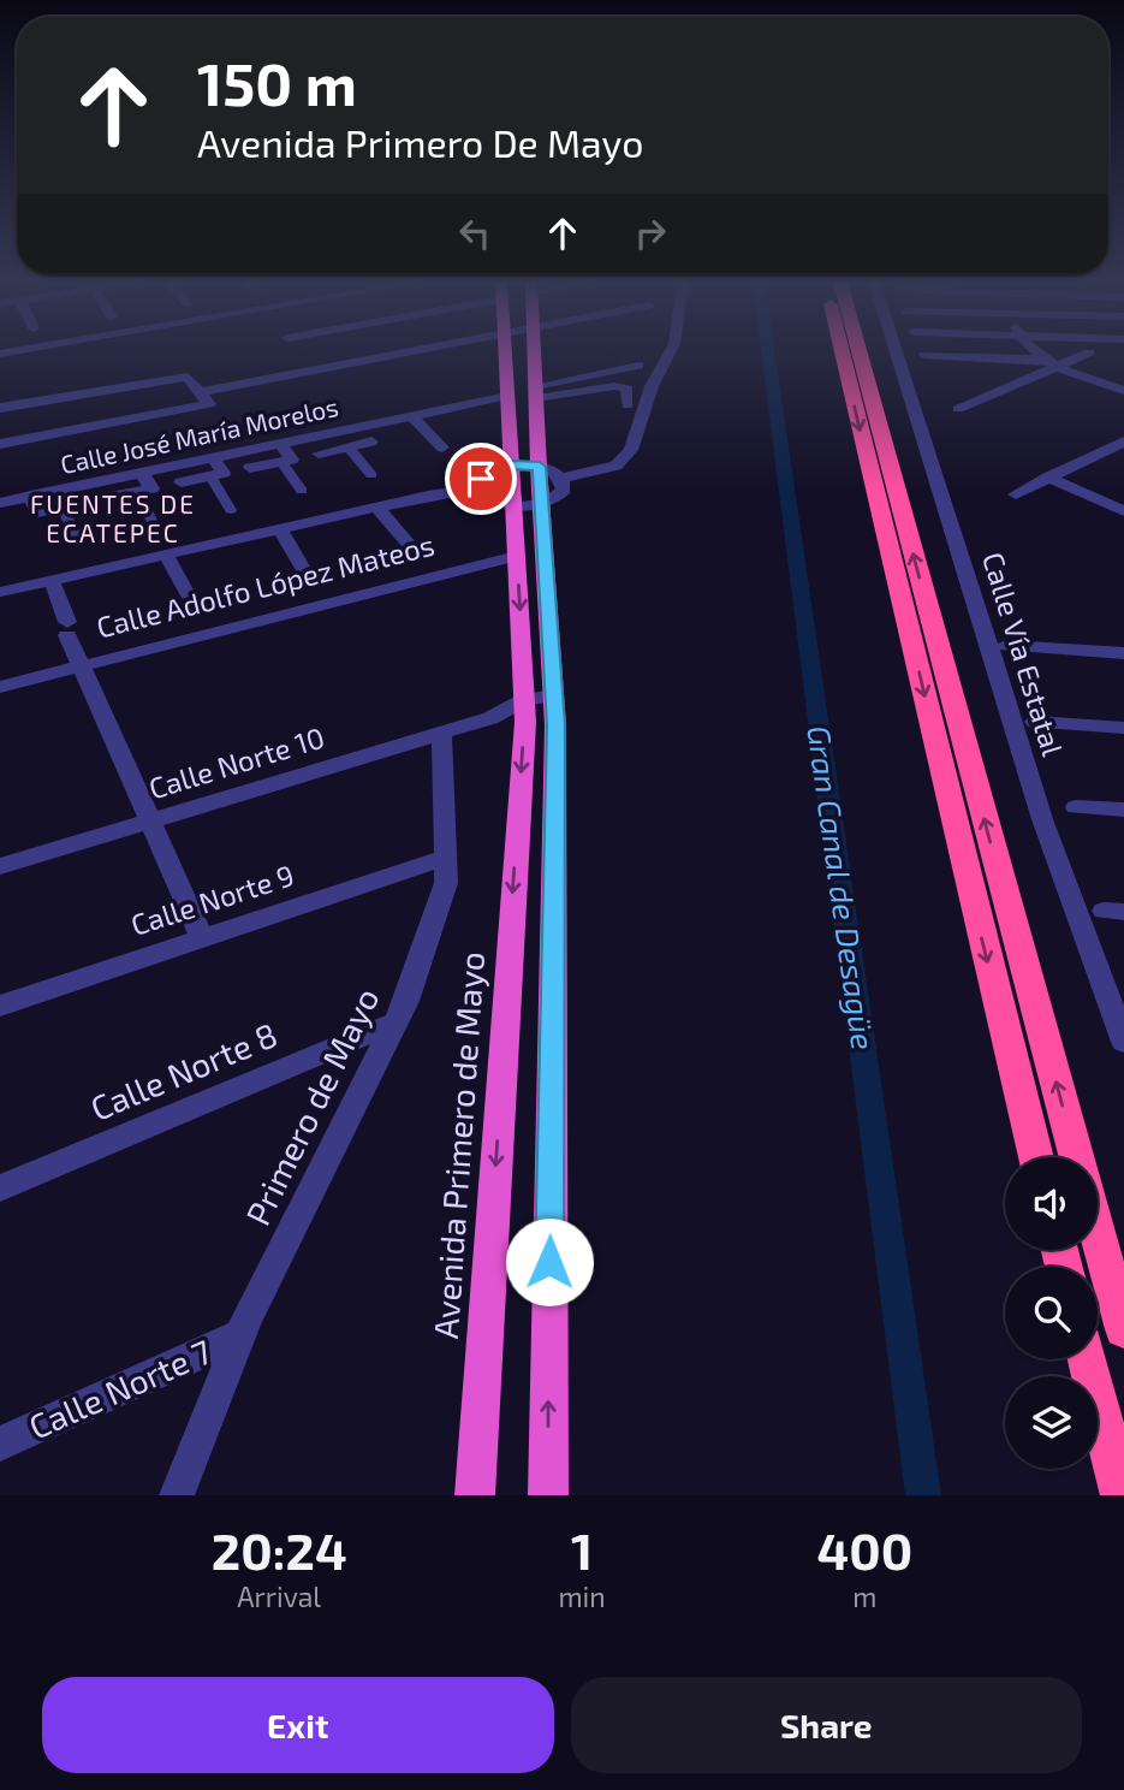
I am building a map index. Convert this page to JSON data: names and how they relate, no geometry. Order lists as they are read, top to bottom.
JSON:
{
  "streets": {
    "highway": ["Avenida Primero de Mayo"],
    "street": [
      "Calle José María Morelos",
      "Calle Adolfo López Mateos",
      "Calle Vía Estatal",
      "Calle Norte 10",
      "Calle Norte 9",
      "Calle Norte 8",
      "Primero de Mayo",
      "Calle Norte 7"
    ]
  },
  "crossings": [
    ["Calle Adolfo López Mateos", "Calle Norte 10"],
    ["Calle Adolfo López Mateos", "Calle Norte 9"],
    ["Calle Norte 10", "Primero de Mayo"],
    ["Calle Norte 10", "Avenida Primero de Mayo"],
    ["Calle Norte 9", "Primero de Mayo"],
    ["Calle Norte 8", "Primero de Mayo"],
    ["Primero de Mayo", "Calle Norte 7"]
  ],
  "districts": ["FUENTES DE ECATEPEC"],
  "water": ["Gran Canal de Desagüe"],
  "page": {
    "turn": ["150 m", "Avenida Primero De Mayo"],
    "eta": [
      "20:24",
      "Arrival",
      "1",
      "min",
      "400",
      "m"
    ],
    "buttons": ["Exit", "Share"]
  }
}
